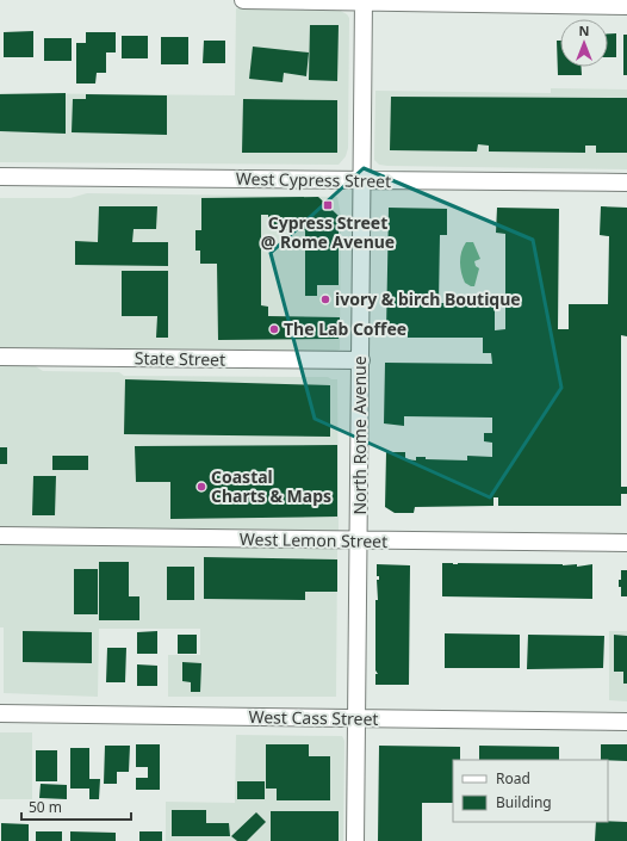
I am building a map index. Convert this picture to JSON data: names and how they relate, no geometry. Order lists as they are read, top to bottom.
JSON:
{
  "streets": {
    "street": [
      "West Cypress Street",
      "State Street",
      "North Rome Avenue",
      "West Lemon Street",
      "West Cass Street"
    ]
  },
  "crossings": [
    ["West Cypress Street", "North Rome Avenue"],
    ["State Street", "North Rome Avenue"],
    ["North Rome Avenue", "West Lemon Street"],
    ["North Rome Avenue", "West Cass Street"]
  ],
  "places": {
    "transit": ["Cypress Street @ Rome Avenue"],
    "other": ["ivory & birch Boutique", "The Lab Coffee", "Coastal Charts & Maps"]
  },
  "legend": ["Road", "Building"],
  "scale_bar": "50 m",
  "north": "top"
}
